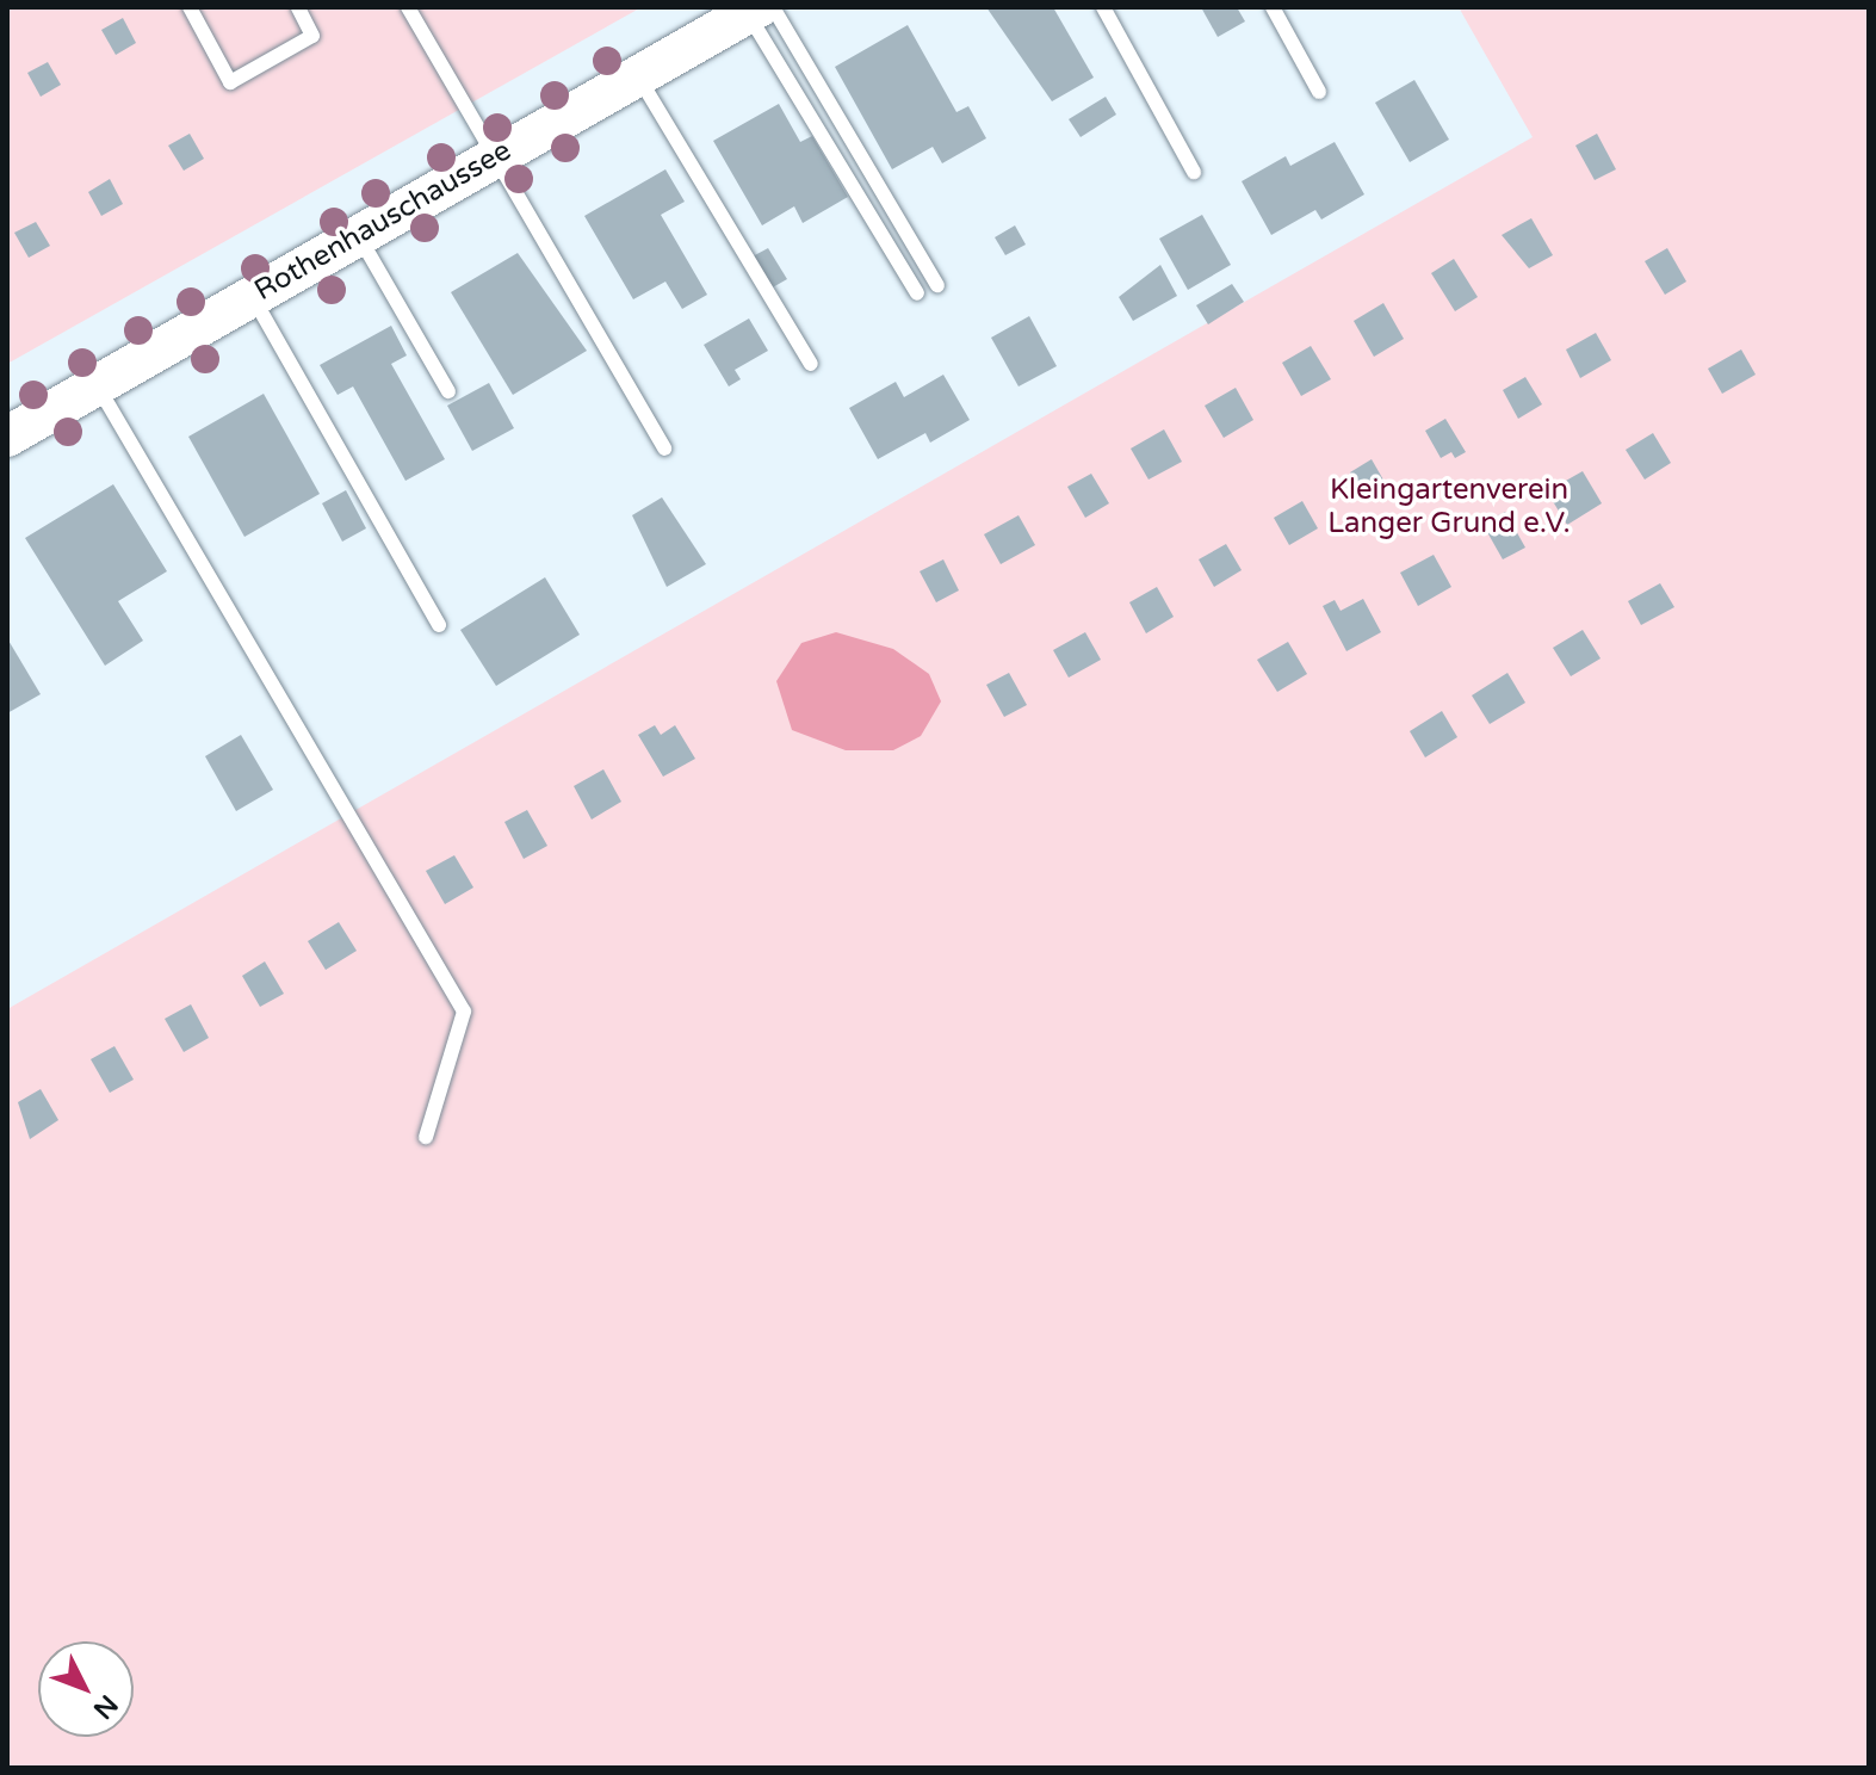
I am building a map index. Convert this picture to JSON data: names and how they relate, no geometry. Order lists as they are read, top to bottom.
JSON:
{
  "streets": {
    "main road": ["Rothenhauschaussee"]
  },
  "parks": ["Kleingartenverein Langer Grund e.V."],
  "north": "bottom right"
}
